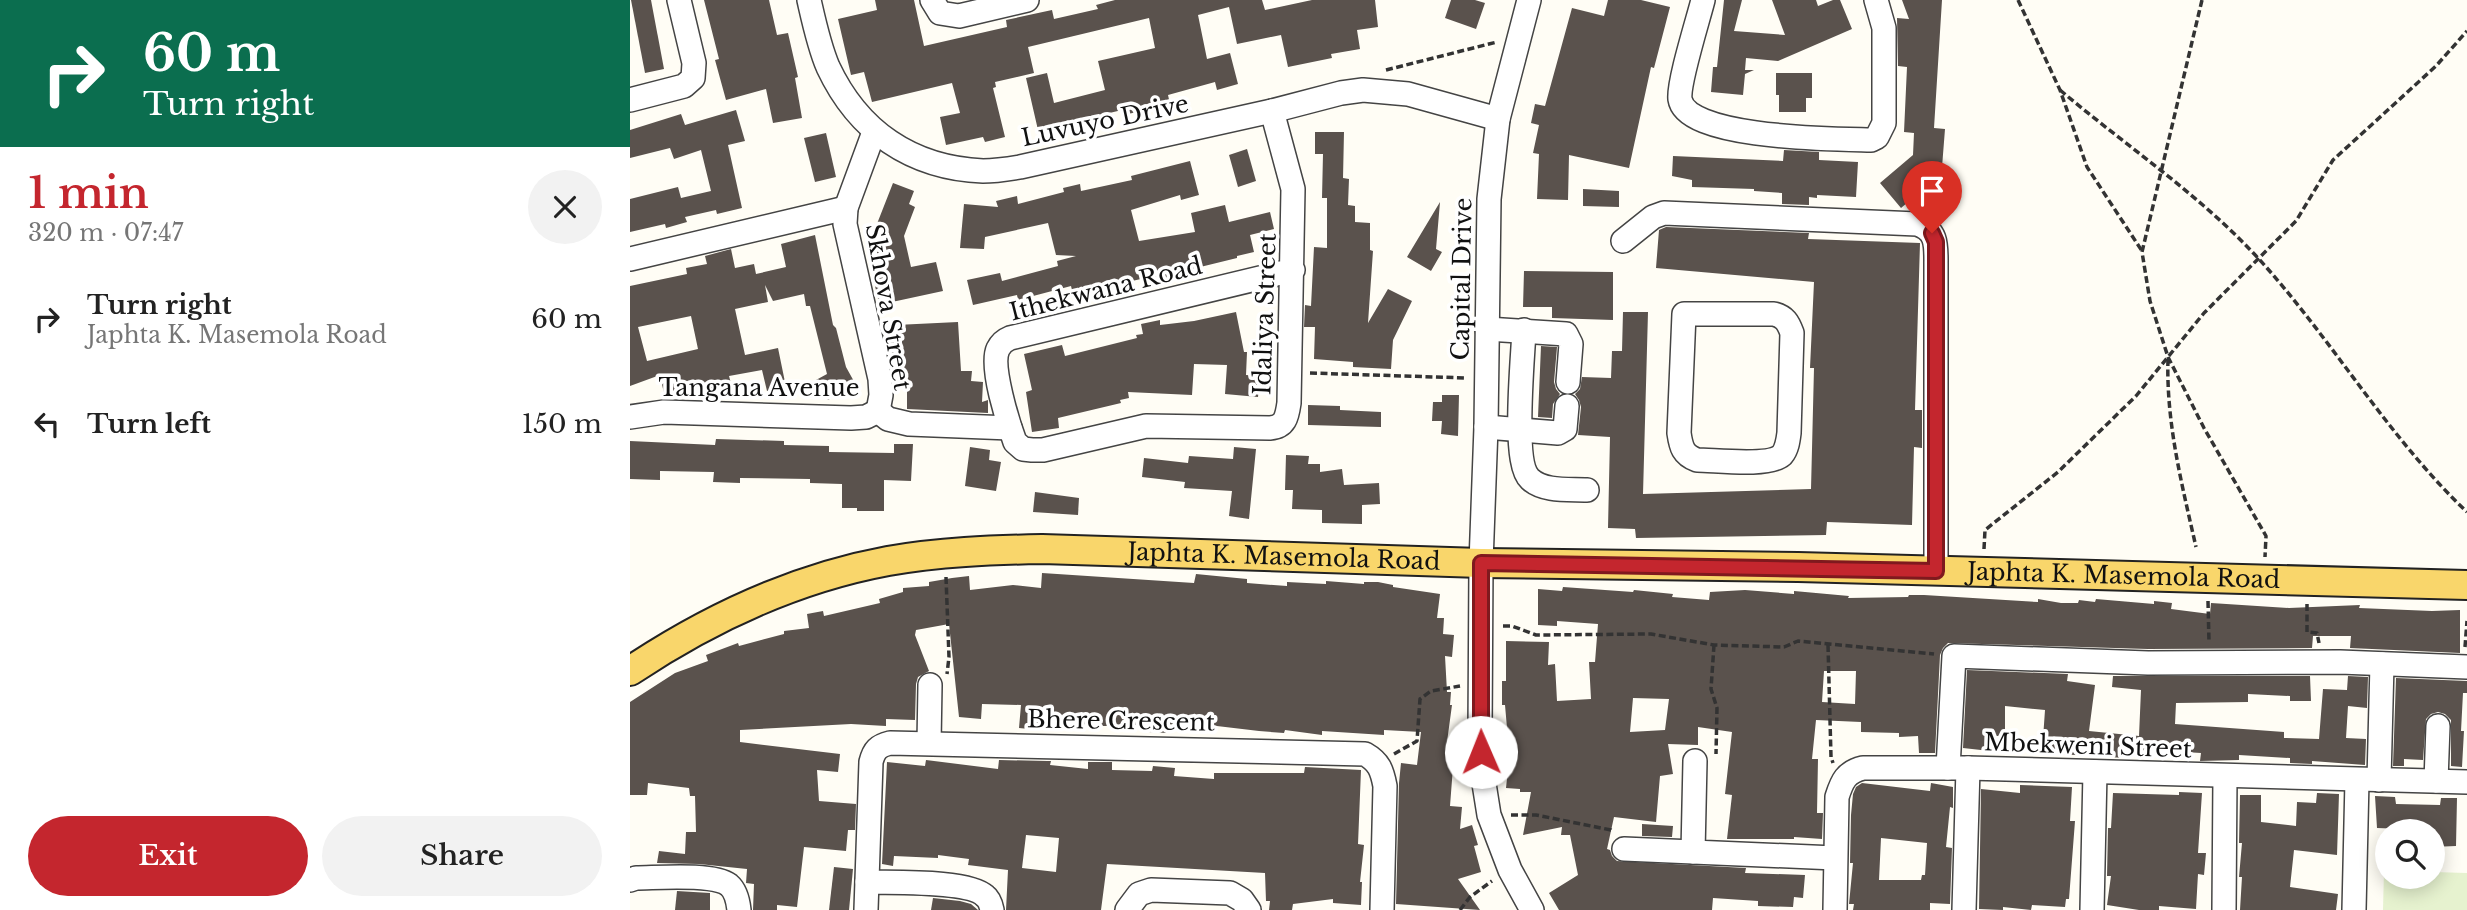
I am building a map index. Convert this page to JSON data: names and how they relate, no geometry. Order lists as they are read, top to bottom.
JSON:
{
  "streets": {
    "main road": ["Japhta K. Masemola Road"],
    "street": [
      "Luvuyo Drive",
      "Capital Drive",
      "Ithekwana Road",
      "Skhova Street",
      "Idaliya Street",
      "Tangana Avenue",
      "Bhere Crescent",
      "Mbekweni Street"
    ]
  },
  "crossings": [
    ["Luvuyo Drive", "Capital Drive"],
    ["Luvuyo Drive", "Skhova Street"],
    ["Luvuyo Drive", "Idaliya Street"],
    ["Capital Drive", "Japhta K. Masemola Road"],
    ["Ithekwana Road", "Idaliya Street"],
    ["Ithekwana Road", "Tangana Avenue"],
    ["Skhova Street", "Tangana Avenue"]
  ],
  "page": {
    "turn": ["60 m", "Turn right"],
    "heading": ["1 min", "320 m · 07:47"],
    "list": [
      {
        "name": "Turn right",
        "note": "Japhta K. Masemola Road",
        "value": "60 m"
      },
      {
        "name": "Turn left",
        "value": "150 m"
      }
    ],
    "buttons": ["Exit", "Share"]
  }
}
